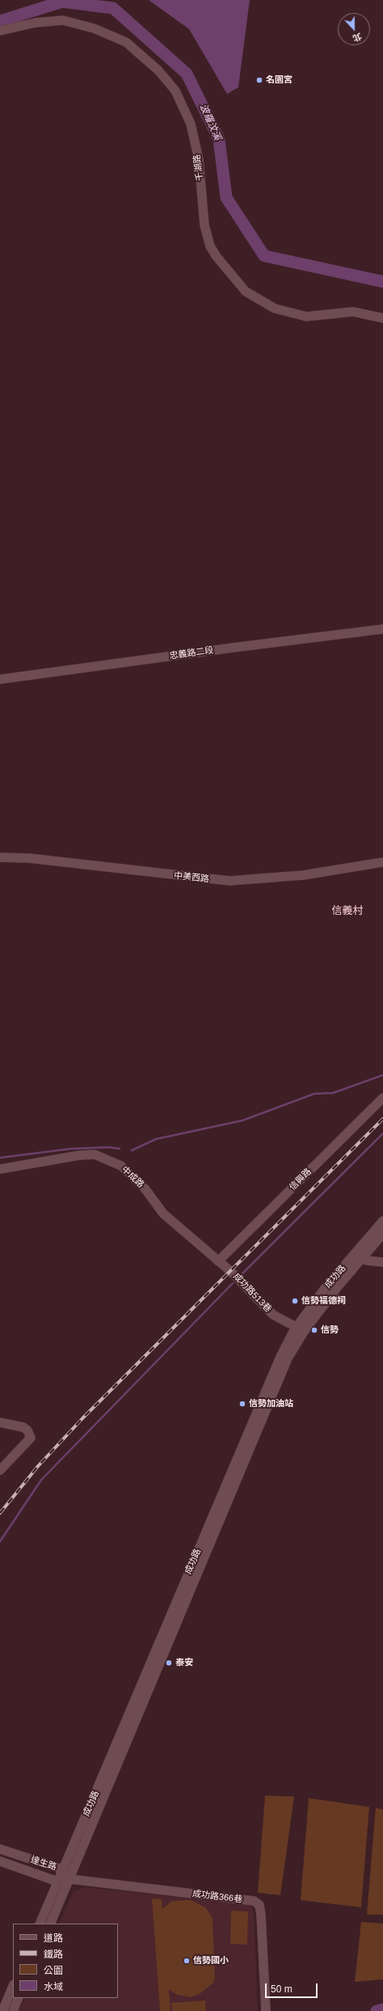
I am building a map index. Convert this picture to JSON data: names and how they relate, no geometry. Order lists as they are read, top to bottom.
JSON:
{
  "streets": {
    "street": [
      "千湖路",
      "忠義路二段",
      "中美西路",
      "中成路",
      "信興路",
      "成功路",
      "成功路513巷",
      "達生路",
      "成功路366巷"
    ]
  },
  "crossings": [
    ["中成路", "信興路"],
    ["中成路", "成功路513巷"],
    ["信興路", "成功路513巷"],
    ["成功路", "成功路513巷"],
    ["成功路", "達生路"],
    ["成功路", "成功路366巷"],
    ["達生路", "成功路366巷"]
  ],
  "districts": ["信義村"],
  "water": ["波羅汶溪"],
  "places": [
    "名園宮",
    "信勢福德祠",
    "信勢",
    "信勢加油站",
    "泰安",
    "信勢國小"
  ],
  "legend": [
    "道路",
    "鐵路",
    "公園",
    "水域"
  ],
  "scale_bar": "50 m",
  "north": "bottom"
}
